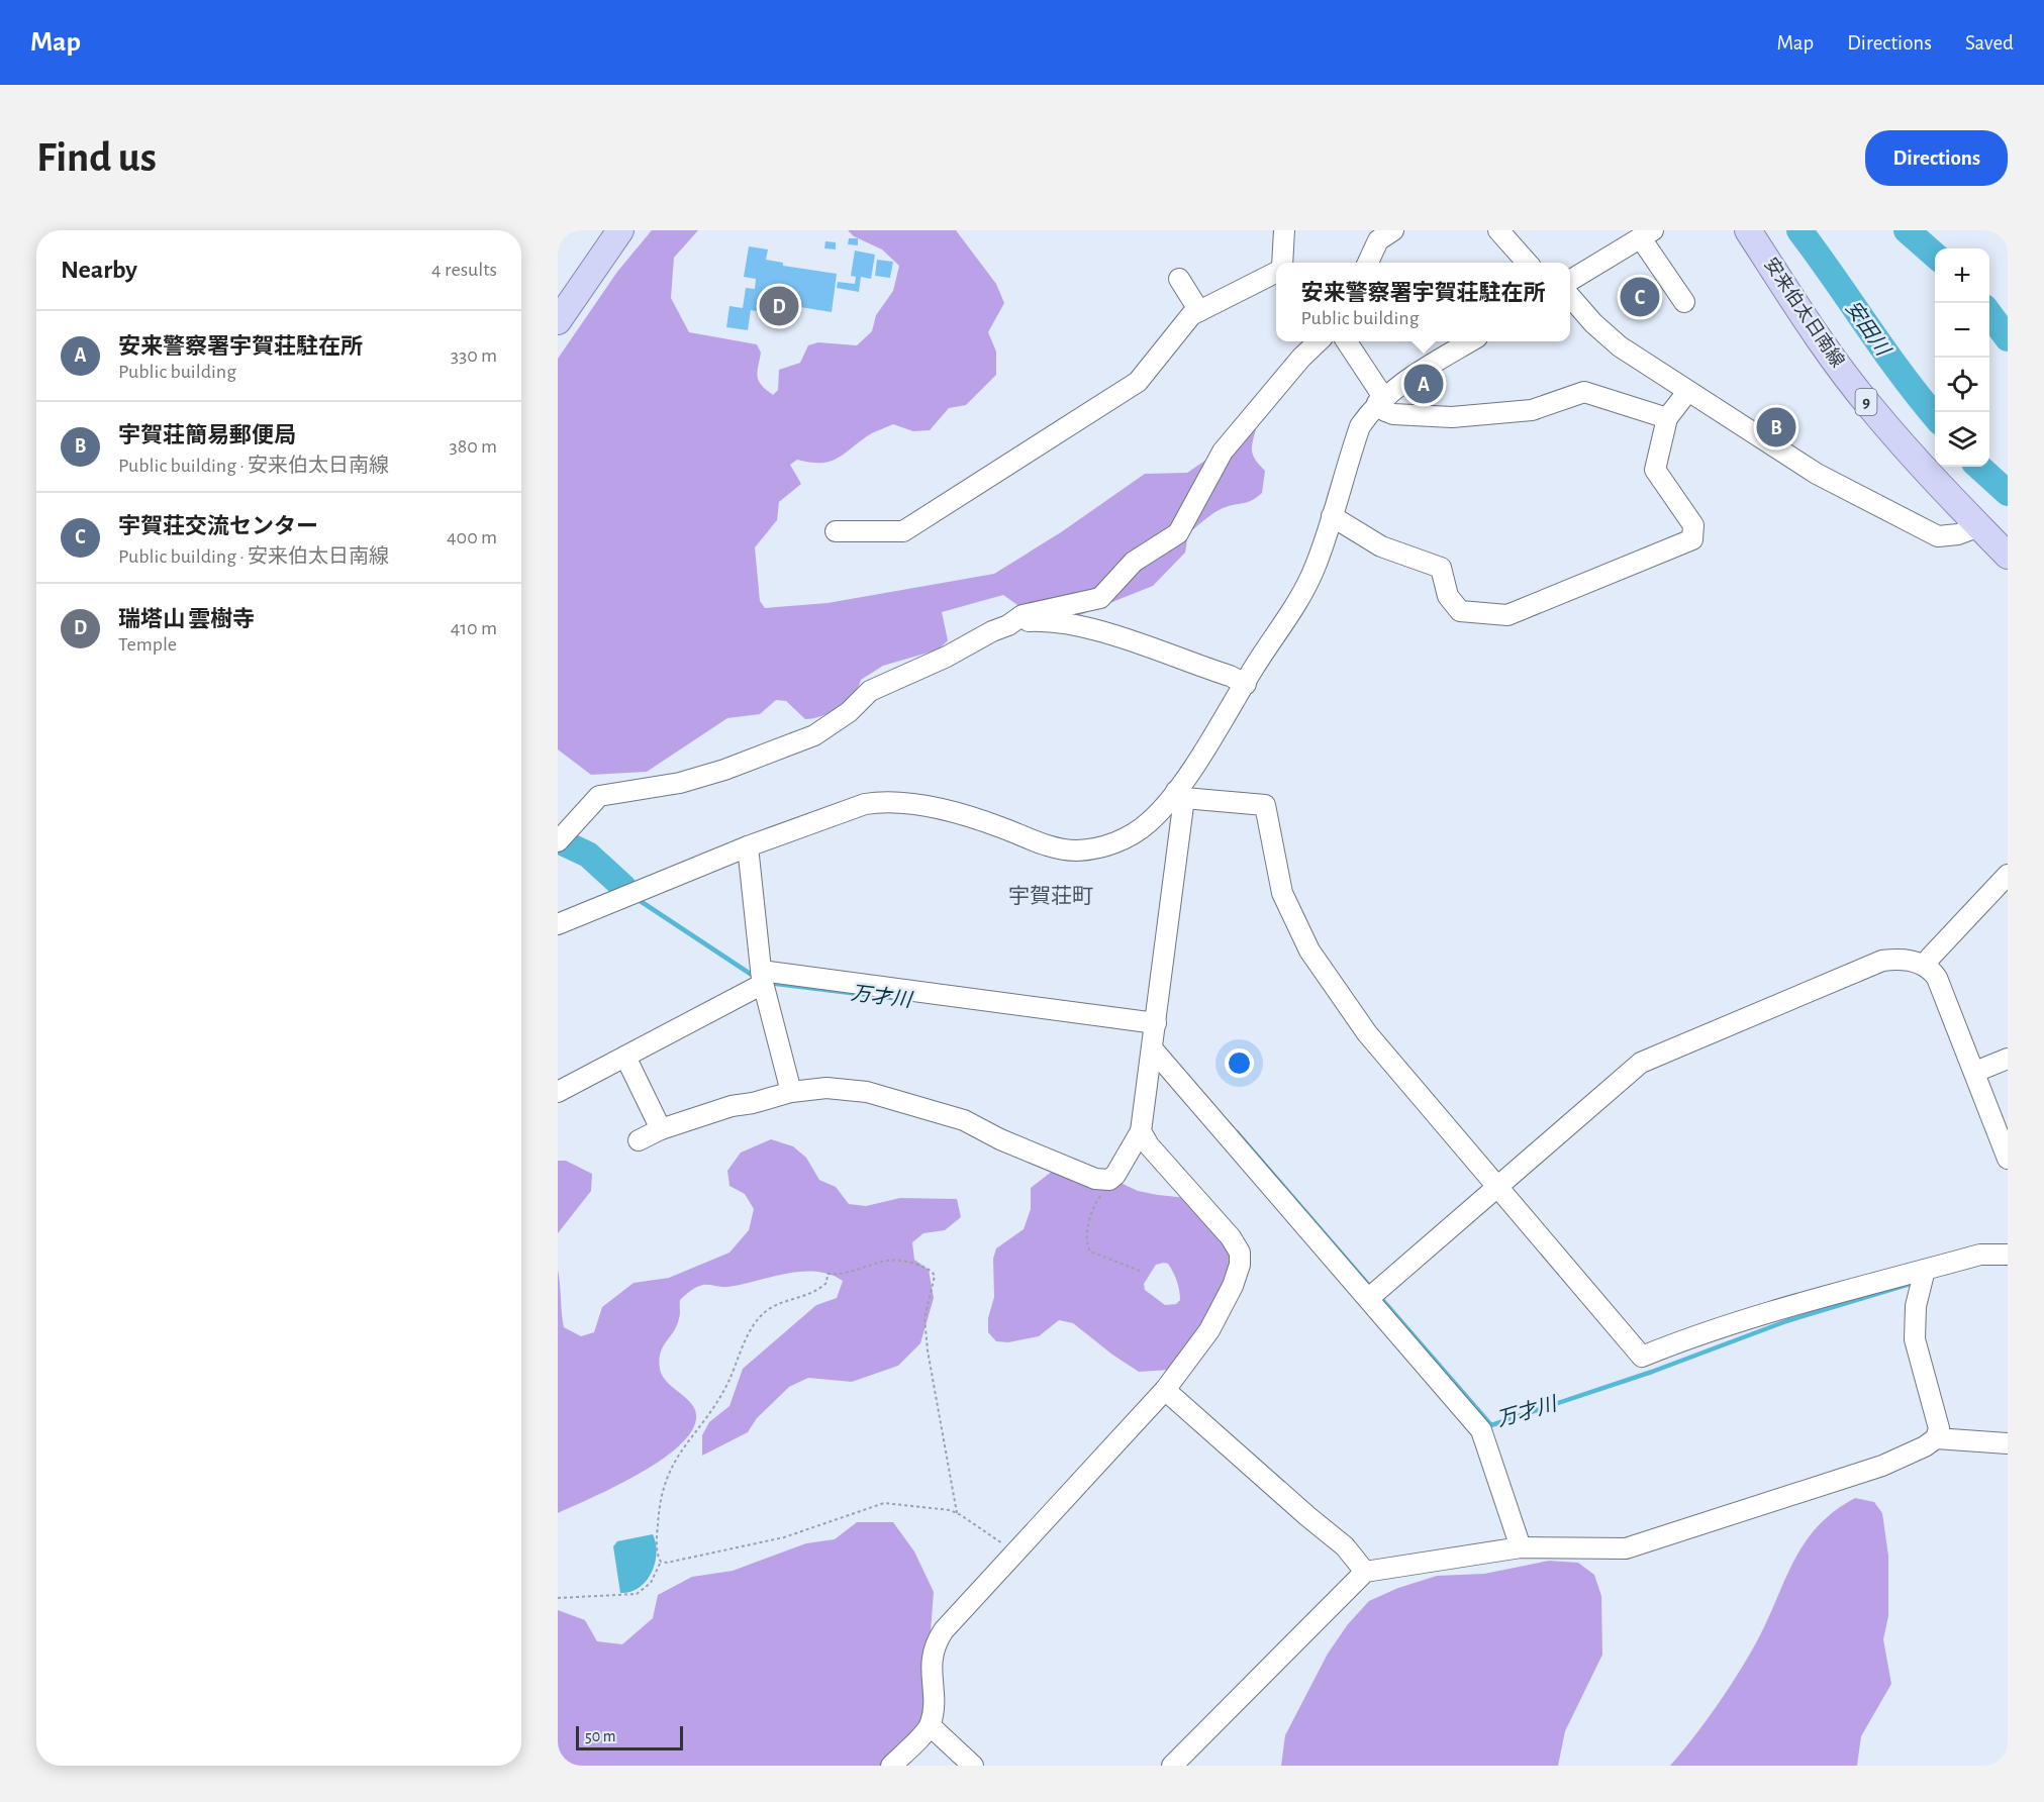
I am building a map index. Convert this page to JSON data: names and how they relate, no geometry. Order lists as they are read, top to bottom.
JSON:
{
  "streets": {
    "main road": ["安来伯太日南線", "9"]
  },
  "districts": ["宇賀荘町"],
  "water": ["安田川", "万才川"],
  "scale_bar": "50 m",
  "page": {
    "header": "Map",
    "nav": ["Map", "Directions", "Saved"],
    "buttons": "Directions",
    "title": "Find us",
    "heading": ["Nearby", "4 results"],
    "map_buttons": ["+", "−"],
    "popup": ["安来警察署宇賀荘駐在所", "Public building"],
    "pins": [
      "C",
      "D",
      "A",
      "B"
    ],
    "list": [
      {
        "mark": "A",
        "name": "安来警察署宇賀荘駐在所",
        "note": "Public building",
        "value": "330 m"
      },
      {
        "mark": "B",
        "name": "宇賀荘簡易郵便局",
        "note": "Public building · 安来伯太日南線",
        "value": "380 m"
      },
      {
        "mark": "C",
        "name": "宇賀荘交流センター",
        "note": "Public building · 安来伯太日南線",
        "value": "400 m"
      },
      {
        "mark": "D",
        "name": "瑞塔山 雲樹寺",
        "note": "Temple",
        "value": "410 m"
      }
    ],
    "scale": "50 m"
  }
}
